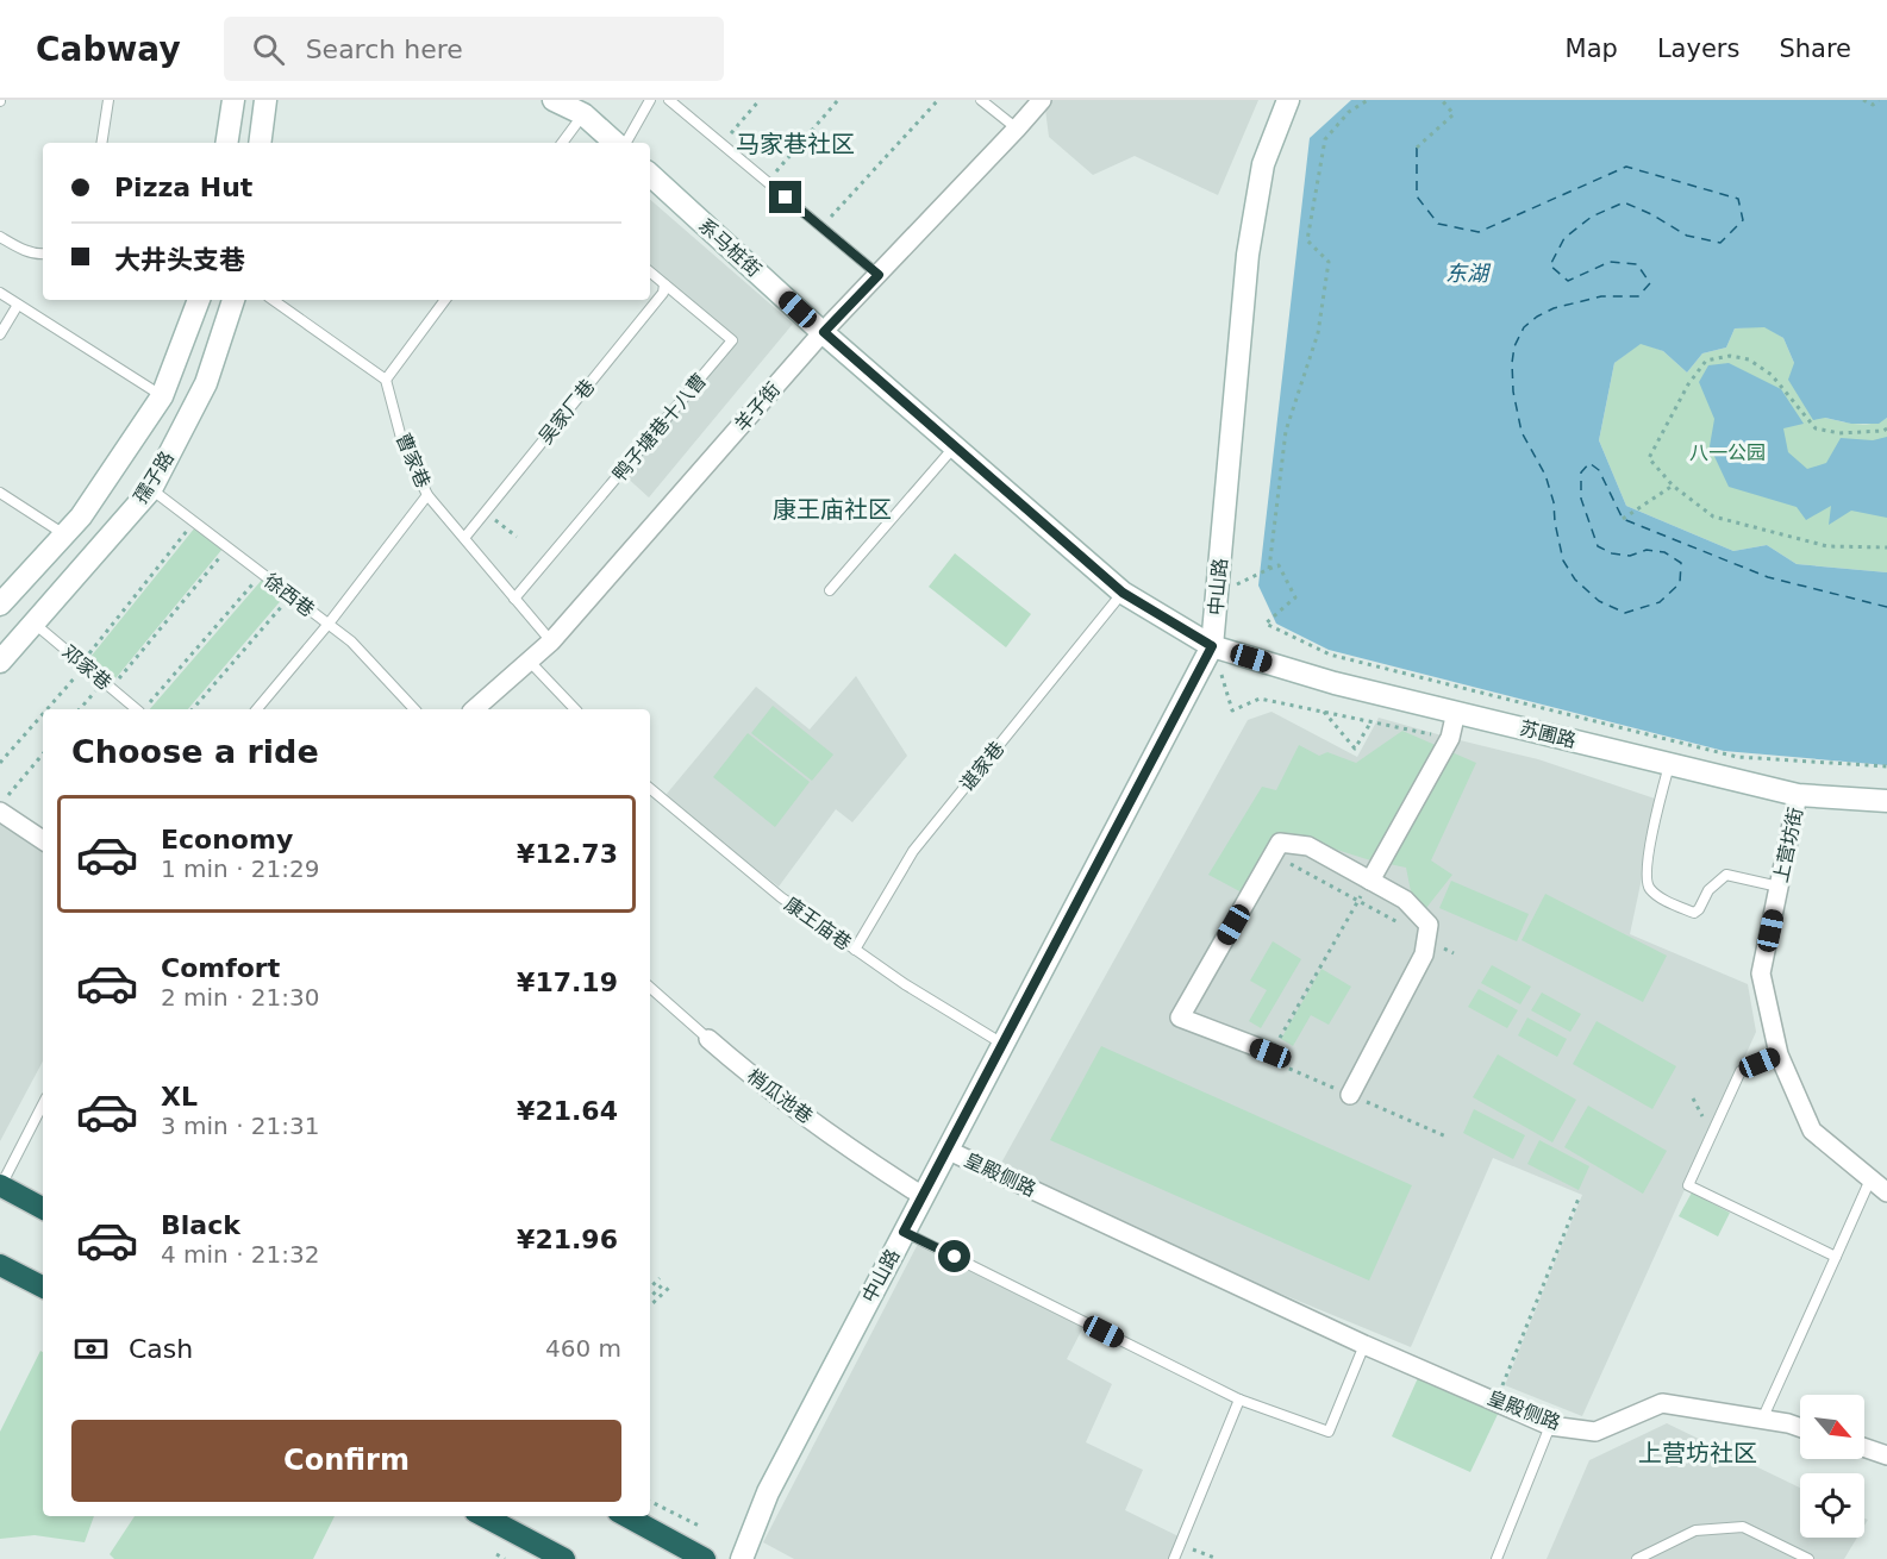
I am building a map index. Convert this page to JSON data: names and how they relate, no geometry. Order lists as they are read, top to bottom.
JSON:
{
  "streets": {
    "main road": [
      "系马桩街",
      "孺子路",
      "中山路",
      "苏圃路"
    ],
    "street": [
      "羊子街",
      "上营坊街",
      "梢瓜池巷",
      "皇殿侧路"
    ],
    "lane": [
      "吴家厂巷",
      "鸭子塘巷十八曹",
      "曹家巷",
      "徐西巷",
      "邓家巷",
      "谌家巷",
      "康王庙巷"
    ]
  },
  "crossings": [
    ["系马桩街", "羊子街"],
    ["系马桩街", "中山路"],
    ["系马桩街", "苏圃路"],
    ["系马桩街", "谌家巷"],
    ["羊子街", "曹家巷"],
    ["吴家厂巷", "鸭子塘巷十八曹"],
    ["吴家厂巷", "曹家巷"],
    ["鸭子塘巷十八曹", "曹家巷"],
    ["孺子路", "徐西巷"],
    ["孺子路", "邓家巷"],
    ["中山路", "苏圃路"],
    ["中山路", "康王庙巷"],
    ["中山路", "梢瓜池巷"],
    ["中山路", "皇殿侧路"],
    ["苏圃路", "上营坊街"],
    ["谌家巷", "康王庙巷"]
  ],
  "districts": ["马家巷社区", "康王庙社区", "上营坊社区"],
  "water": ["东湖"],
  "parks": ["八一公园"],
  "north": "bottom right",
  "page": {
    "header": "Cabway",
    "search": "Search here",
    "nav": ["Map", "Layers", "Share"],
    "banner": ["Pizza Hut", "大井头支巷"],
    "heading": "Choose a ride",
    "list": [
      {
        "name": "Economy",
        "note": "1 min · 21:29",
        "value": "¥12.73"
      },
      {
        "name": "Comfort",
        "note": "2 min · 21:30",
        "value": "¥17.19"
      },
      {
        "name": "XL",
        "note": "3 min · 21:31",
        "value": "¥21.64"
      },
      {
        "name": "Black",
        "note": "4 min · 21:32",
        "value": "¥21.96"
      }
    ],
    "pay": ["Cash", "460 m"],
    "buttons": "Confirm"
  }
}
